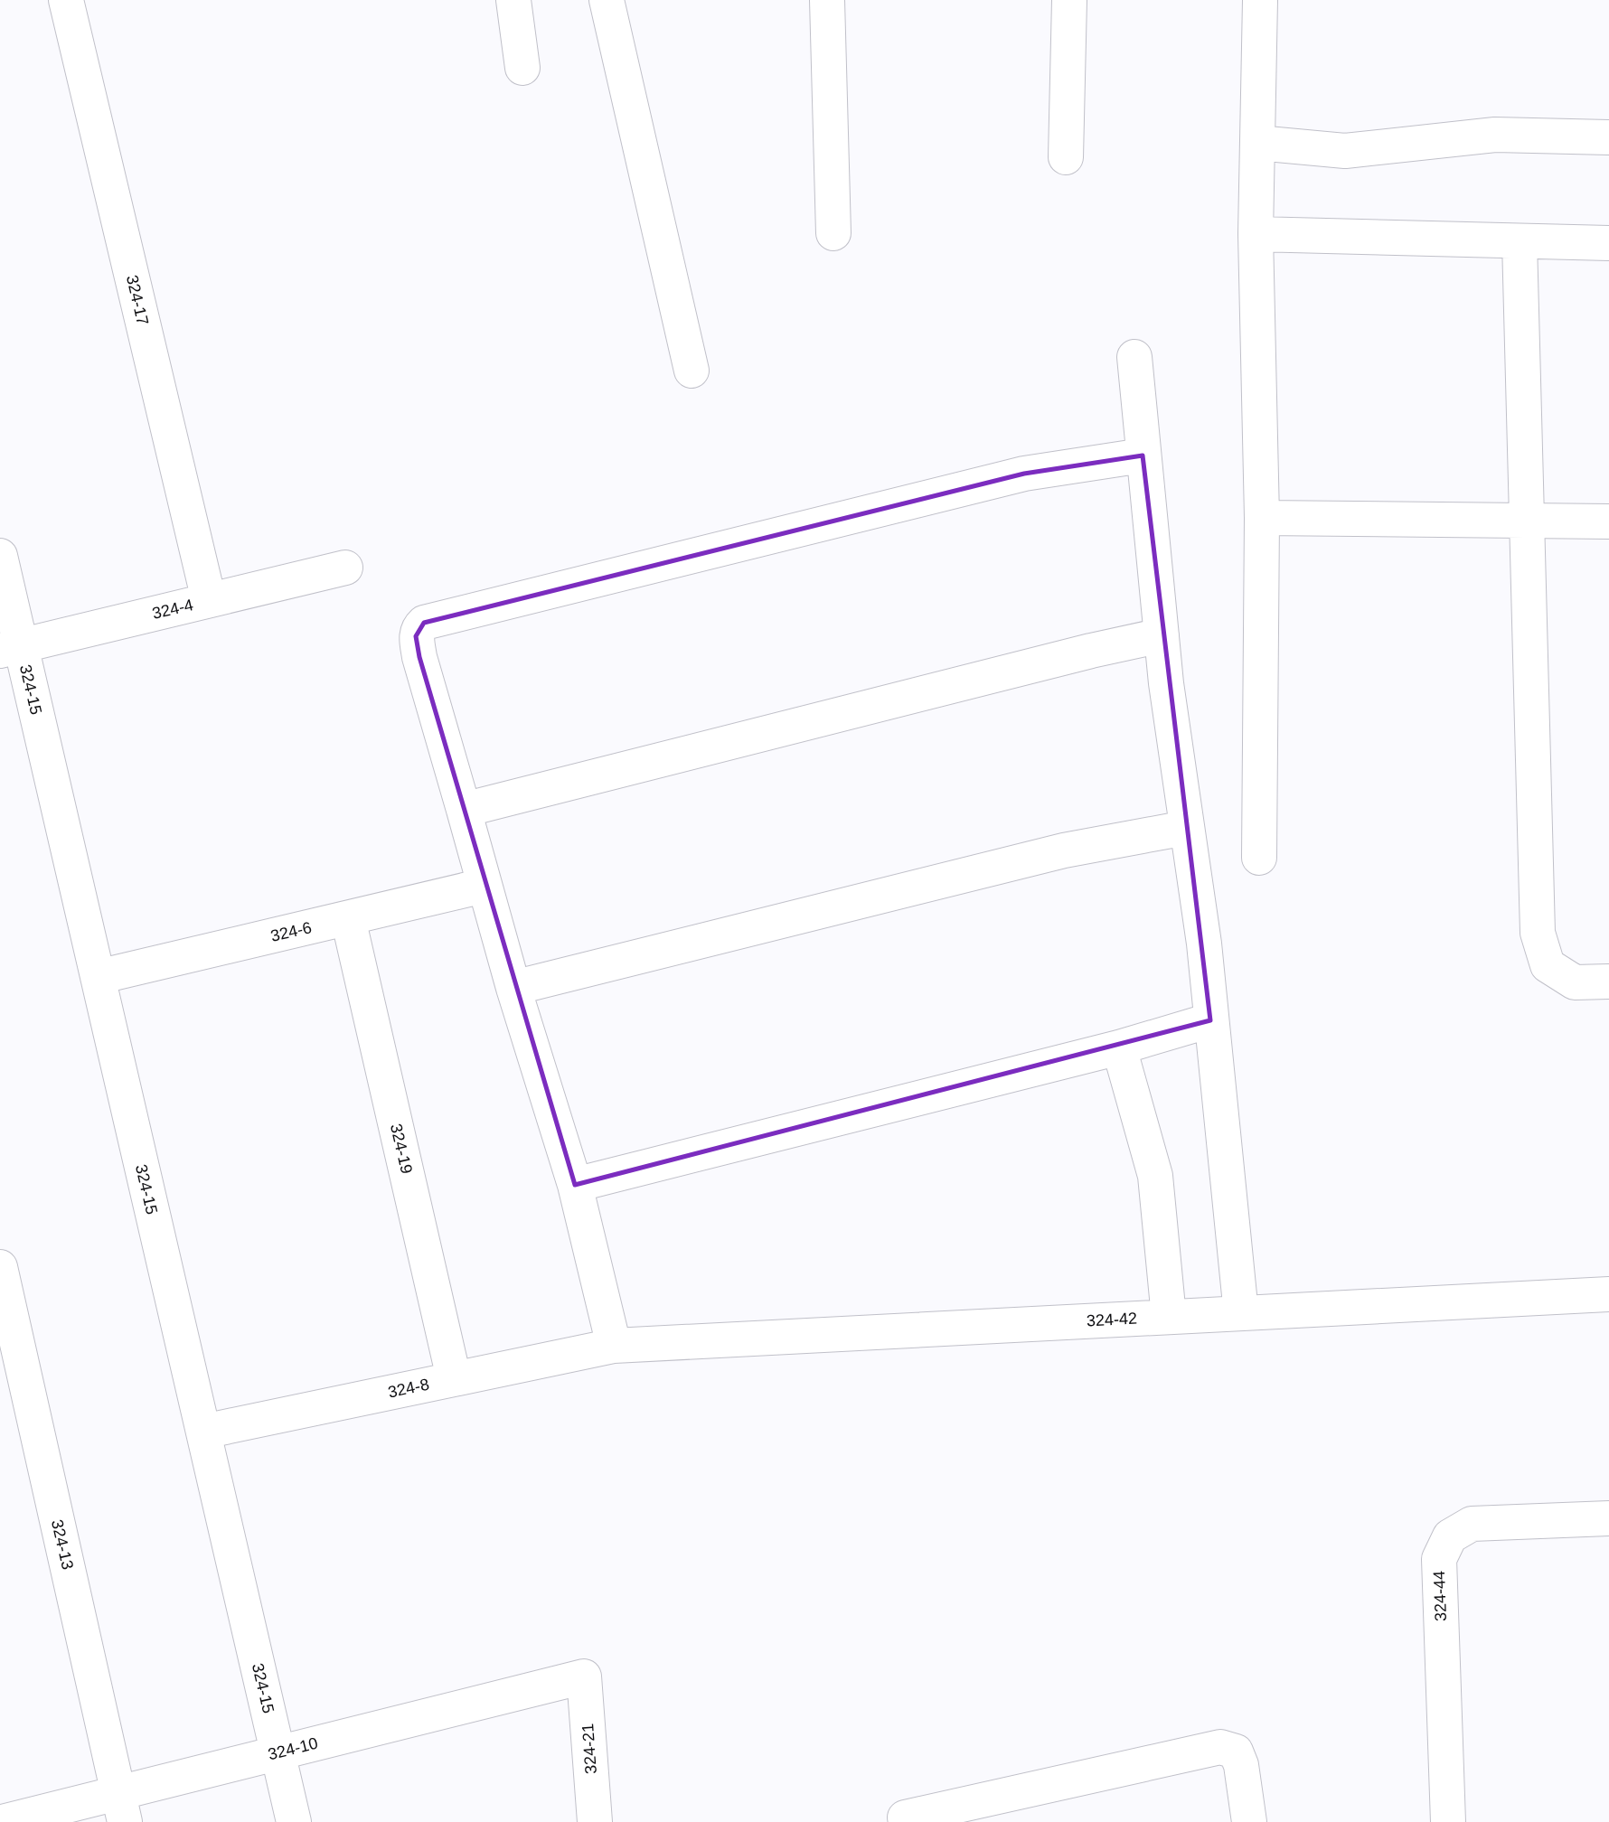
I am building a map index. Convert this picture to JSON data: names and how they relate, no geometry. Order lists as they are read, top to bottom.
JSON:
{
  "streets": {
    "street": [
      "324-17",
      "324-4",
      "324-15",
      "324-6",
      "324-19",
      "324-42",
      "324-8",
      "324-13",
      "324-44",
      "324-10",
      "324-21"
    ]
  },
  "crossings": [
    ["324-17", "324-4"],
    ["324-4", "324-15"],
    ["324-15", "324-6"],
    ["324-15", "324-8"],
    ["324-15", "324-10"],
    ["324-6", "324-19"],
    ["324-19", "324-8"],
    ["324-42", "324-8"],
    ["324-13", "324-10"],
    ["324-10", "324-21"]
  ]
}
